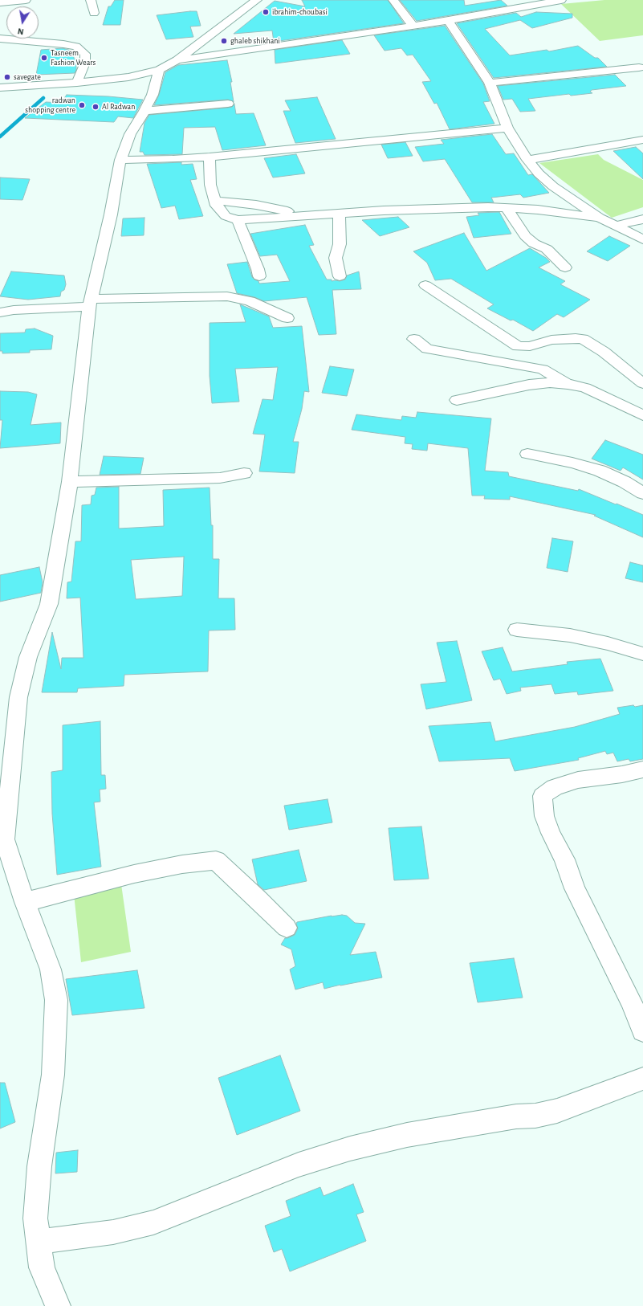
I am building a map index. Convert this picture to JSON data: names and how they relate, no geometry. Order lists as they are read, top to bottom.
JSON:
{
  "places": [
    "ibrahim-choubasi",
    "ghaleb shikhani",
    "Tasneem Fashion Wears",
    "savegate",
    "radwan shopping centre",
    "Al Radwan"
  ],
  "north": "bottom"
}
